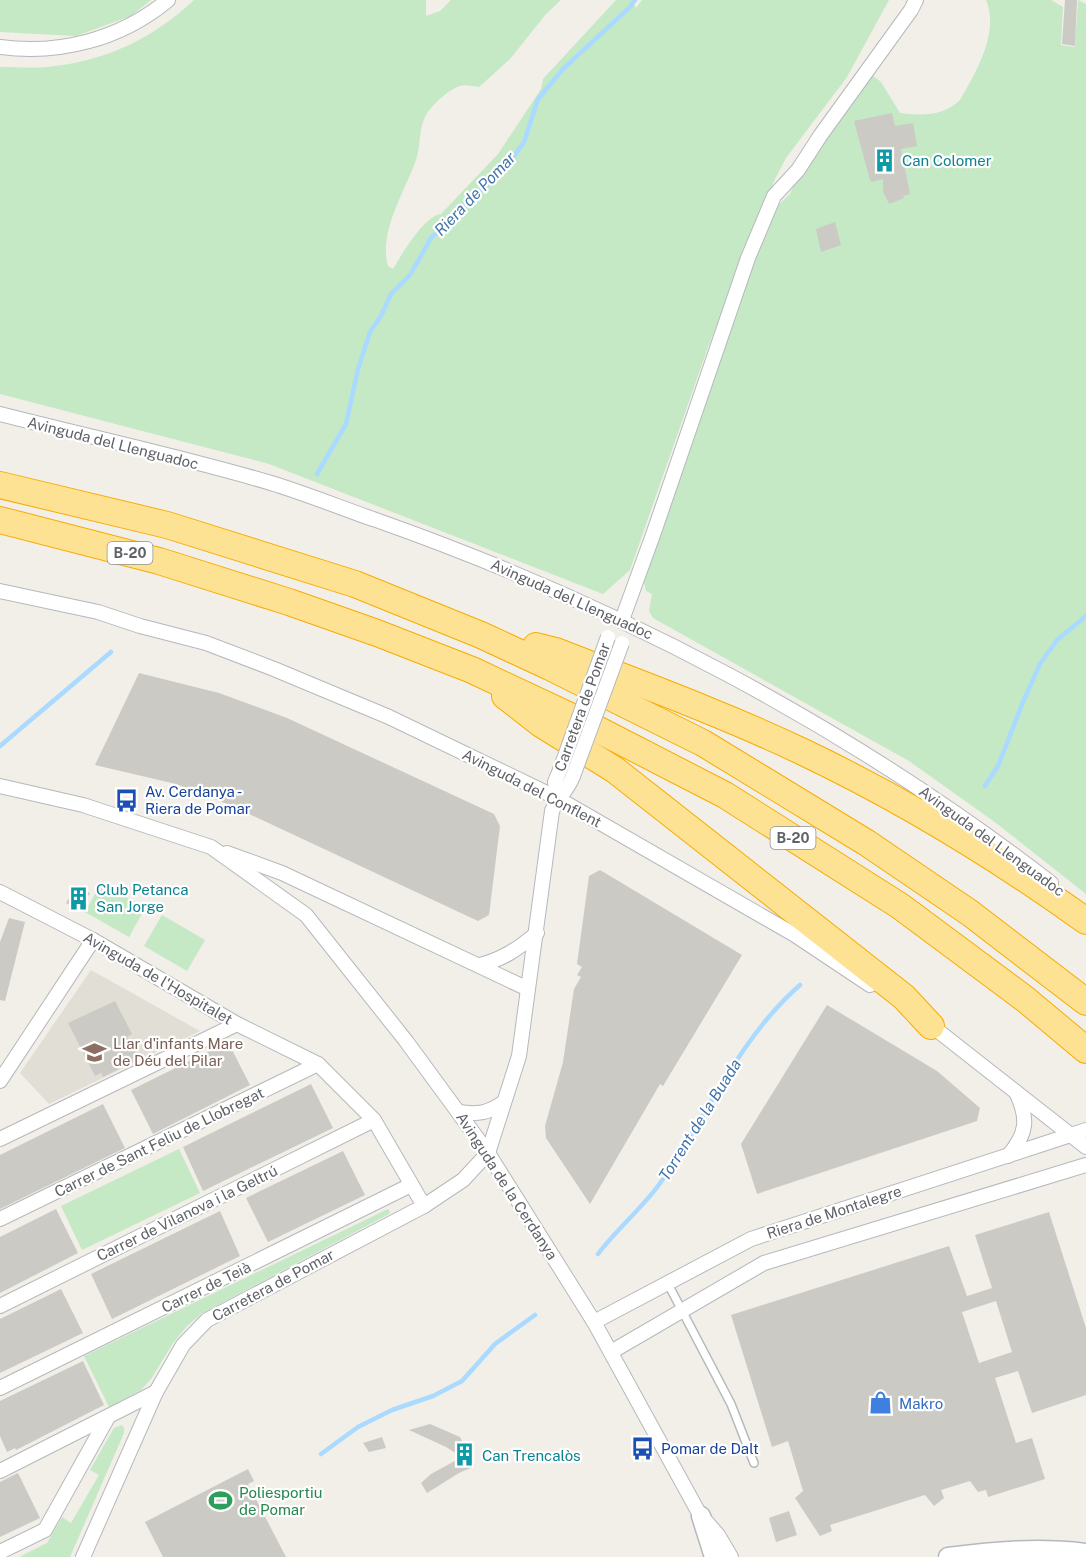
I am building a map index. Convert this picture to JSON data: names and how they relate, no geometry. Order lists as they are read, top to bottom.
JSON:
{
  "streets": {
    "highway": ["B-20"],
    "street": [
      "Avinguda del Llenguadoc",
      "Carretera de Pomar",
      "Avinguda del Conflent",
      "Avinguda de l'Hospitalet",
      "Carrer de Sant Feliu de Llobregat",
      "Avinguda de la Cerdanya",
      "Riera de Montalegre",
      "Carrer de Vilanova i la Geltrú",
      "Carrer de Teià"
    ]
  },
  "crossings": [
    ["Avinguda del Llenguadoc", "Carretera de Pomar"],
    ["Carretera de Pomar", "Avinguda del Conflent"],
    ["Carretera de Pomar", "Avinguda de l'Hospitalet"],
    ["Carretera de Pomar", "Avinguda de la Cerdanya"],
    ["Avinguda del Conflent", "Riera de Montalegre"],
    ["Avinguda de l'Hospitalet", "Carrer de Sant Feliu de Llobregat"],
    ["Avinguda de l'Hospitalet", "Carrer de Vilanova i la Geltrú"],
    ["Avinguda de l'Hospitalet", "Carrer de Teià"],
    ["Avinguda de la Cerdanya", "Riera de Montalegre"]
  ],
  "water": ["Riera de Pomar", "Torrent de la Buada"],
  "places": {
    "building": ["Can Colomer", "Club Petanca San Jorge", "Can Trencalòs"],
    "bus stop": ["Av. Cerdanya - Riera de Pomar", "Pomar de Dalt"],
    "school or university": ["Llar d'infants Mare de Déu del Pilar"],
    "shop": ["Makro"],
    "sports": ["Poliesportiu de Pomar"]
  }
}
